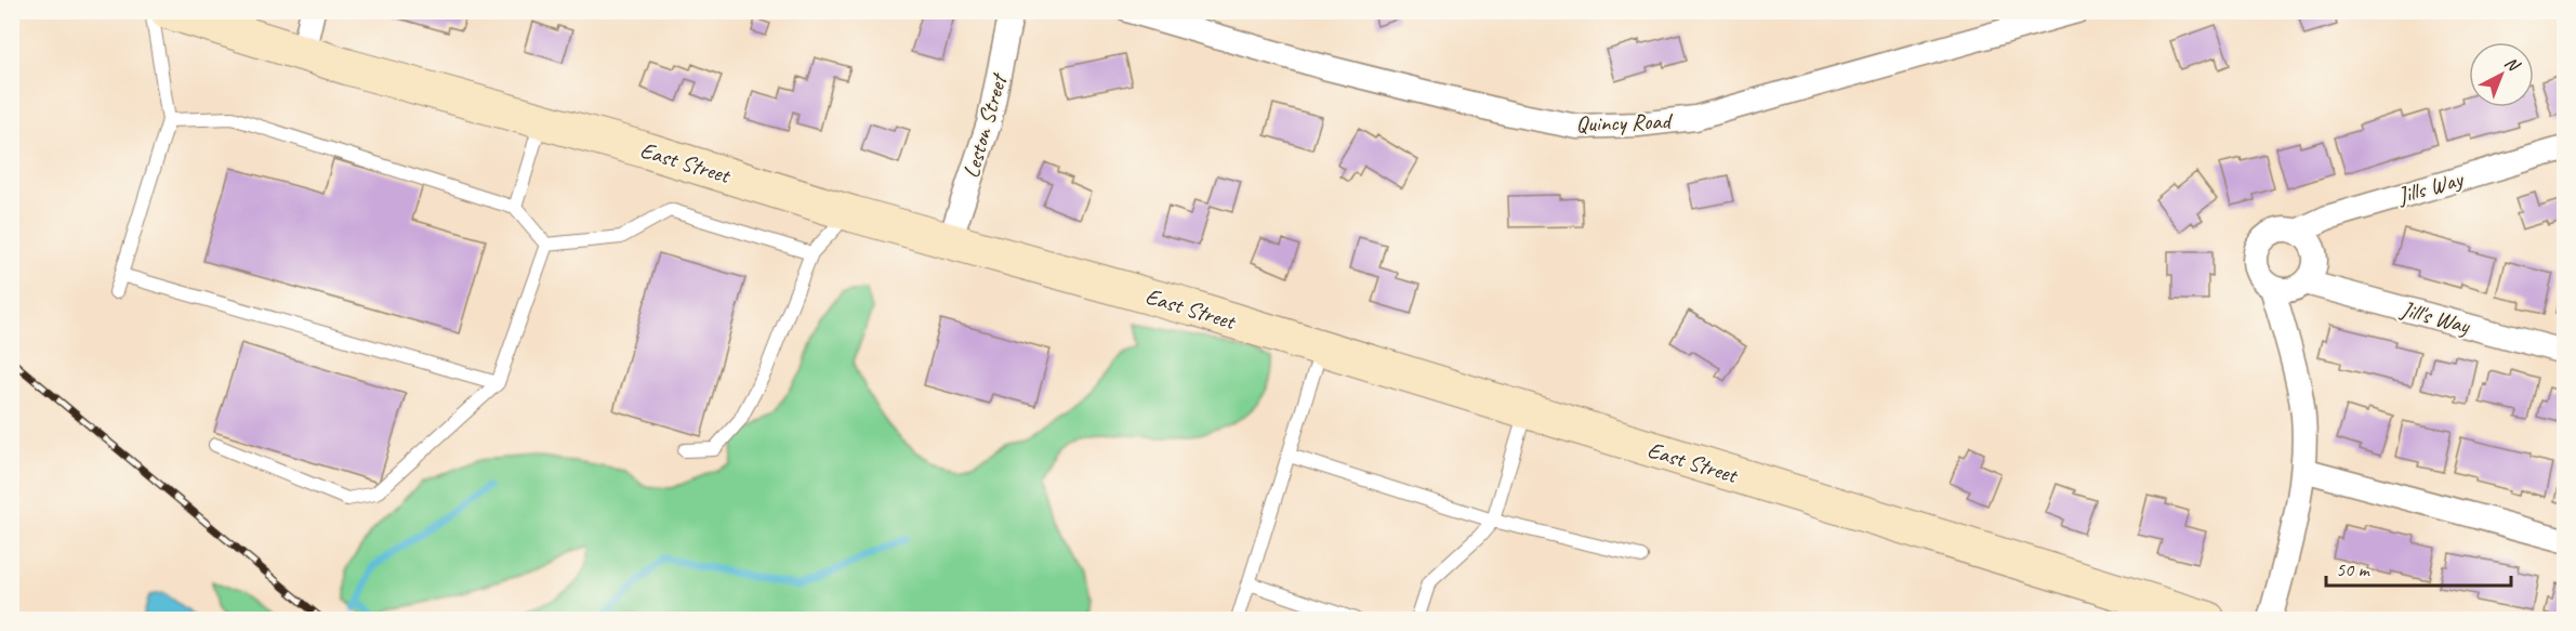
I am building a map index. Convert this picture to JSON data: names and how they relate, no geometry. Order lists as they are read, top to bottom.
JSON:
{
  "streets": {
    "main road": ["East Street"],
    "street": [
      "Quincy Road",
      "Leston Street",
      "Jills Way",
      "Jill's Way"
    ]
  },
  "crossings": [
    ["Leston Street", "East Street"],
    ["Jills Way", "Jill's Way"]
  ],
  "scale_bar": "50 m",
  "north": "top right"
}
